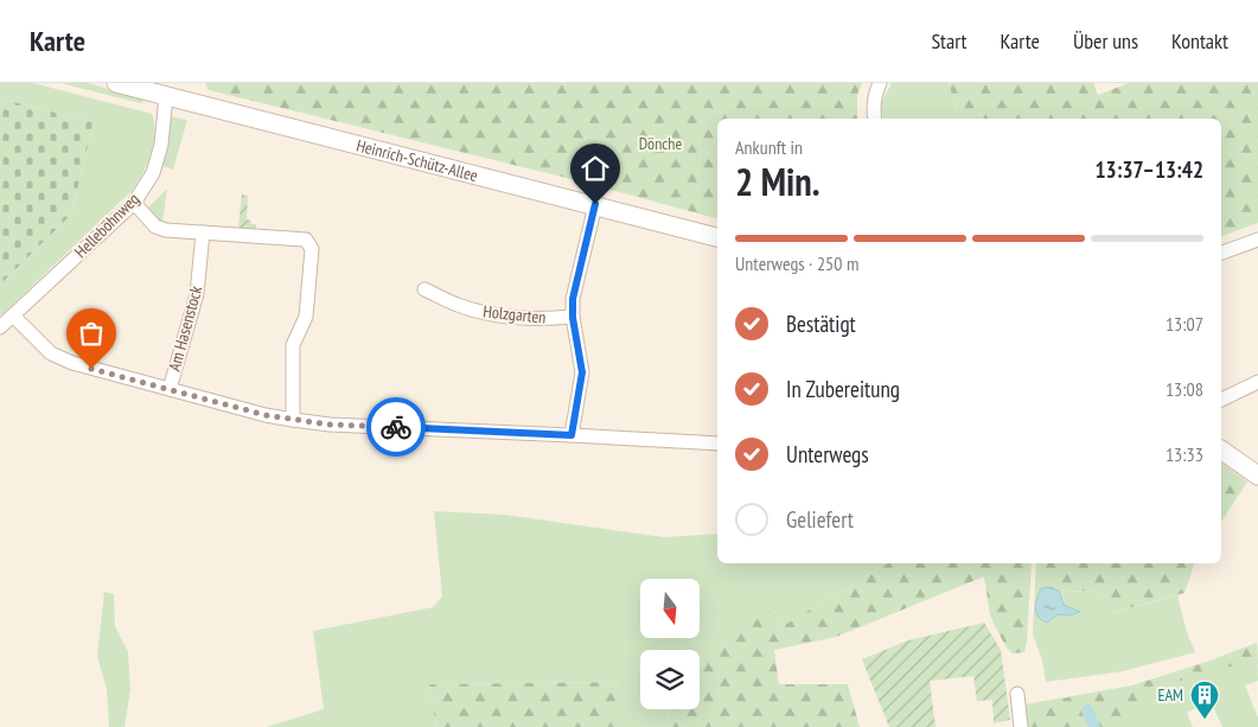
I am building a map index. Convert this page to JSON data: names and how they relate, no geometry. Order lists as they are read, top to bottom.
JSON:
{
  "streets": {
    "main road": ["Heinrich-Schütz-Allee"],
    "street": ["Helleböhnweg", "Holzgarten", "Am Hasenstock"]
  },
  "crossings": [
    ["Heinrich-Schütz-Allee", "Helleböhnweg"],
    ["Helleböhnweg", "Am Hasenstock"]
  ],
  "parks": ["Dönche"],
  "places": {
    "building": ["EAM"]
  },
  "north": "bottom",
  "page": {
    "header": "Karte",
    "nav": [
      "Start",
      "Karte",
      "Über uns",
      "Kontakt"
    ],
    "heading": ["2 Min.", "Ankunft in", "13:37–13:42"],
    "bar": "Unterwegs · 250 m",
    "list": [
      ["Bestätigt", "13:07"],
      ["In Zubereitung", "13:08"],
      ["Unterwegs", "13:33"],
      "Geliefert"
    ]
  }
}
